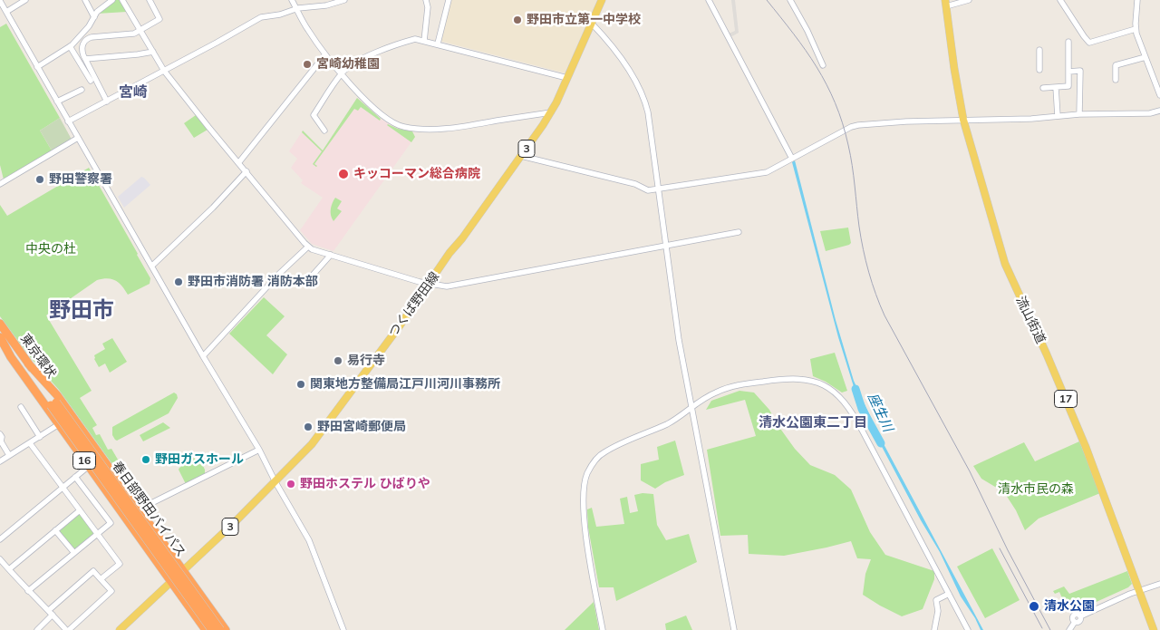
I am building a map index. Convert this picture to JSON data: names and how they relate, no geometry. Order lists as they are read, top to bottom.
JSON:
{
  "streets": {
    "highway": ["東京環状", "16", "春日部野田バイパス"],
    "main road": [
      "3",
      "つくば野田線",
      "流山街道",
      "17"
    ]
  },
  "crossings": [
    ["つくば野田線", "16"],
    ["東京環状", "16"],
    ["東京環状", "春日部野田バイパス"]
  ],
  "districts": ["宮崎", "野田市", "清水公園東二丁目"],
  "water": ["座生川"],
  "parks": ["中央の杜", "清水市民の森"],
  "places": [
    "野田市立第一中学校",
    "宮崎幼稚園",
    "キッコーマン総合病院",
    "野田警察署",
    "野田市消防署 消防本部",
    "易行寺",
    "関東地方整備局江戸川河川事務所",
    "野田宮崎郵便局",
    "野田ガスホール",
    "野田ホステル ひばりや",
    "清水公園"
  ]
}
